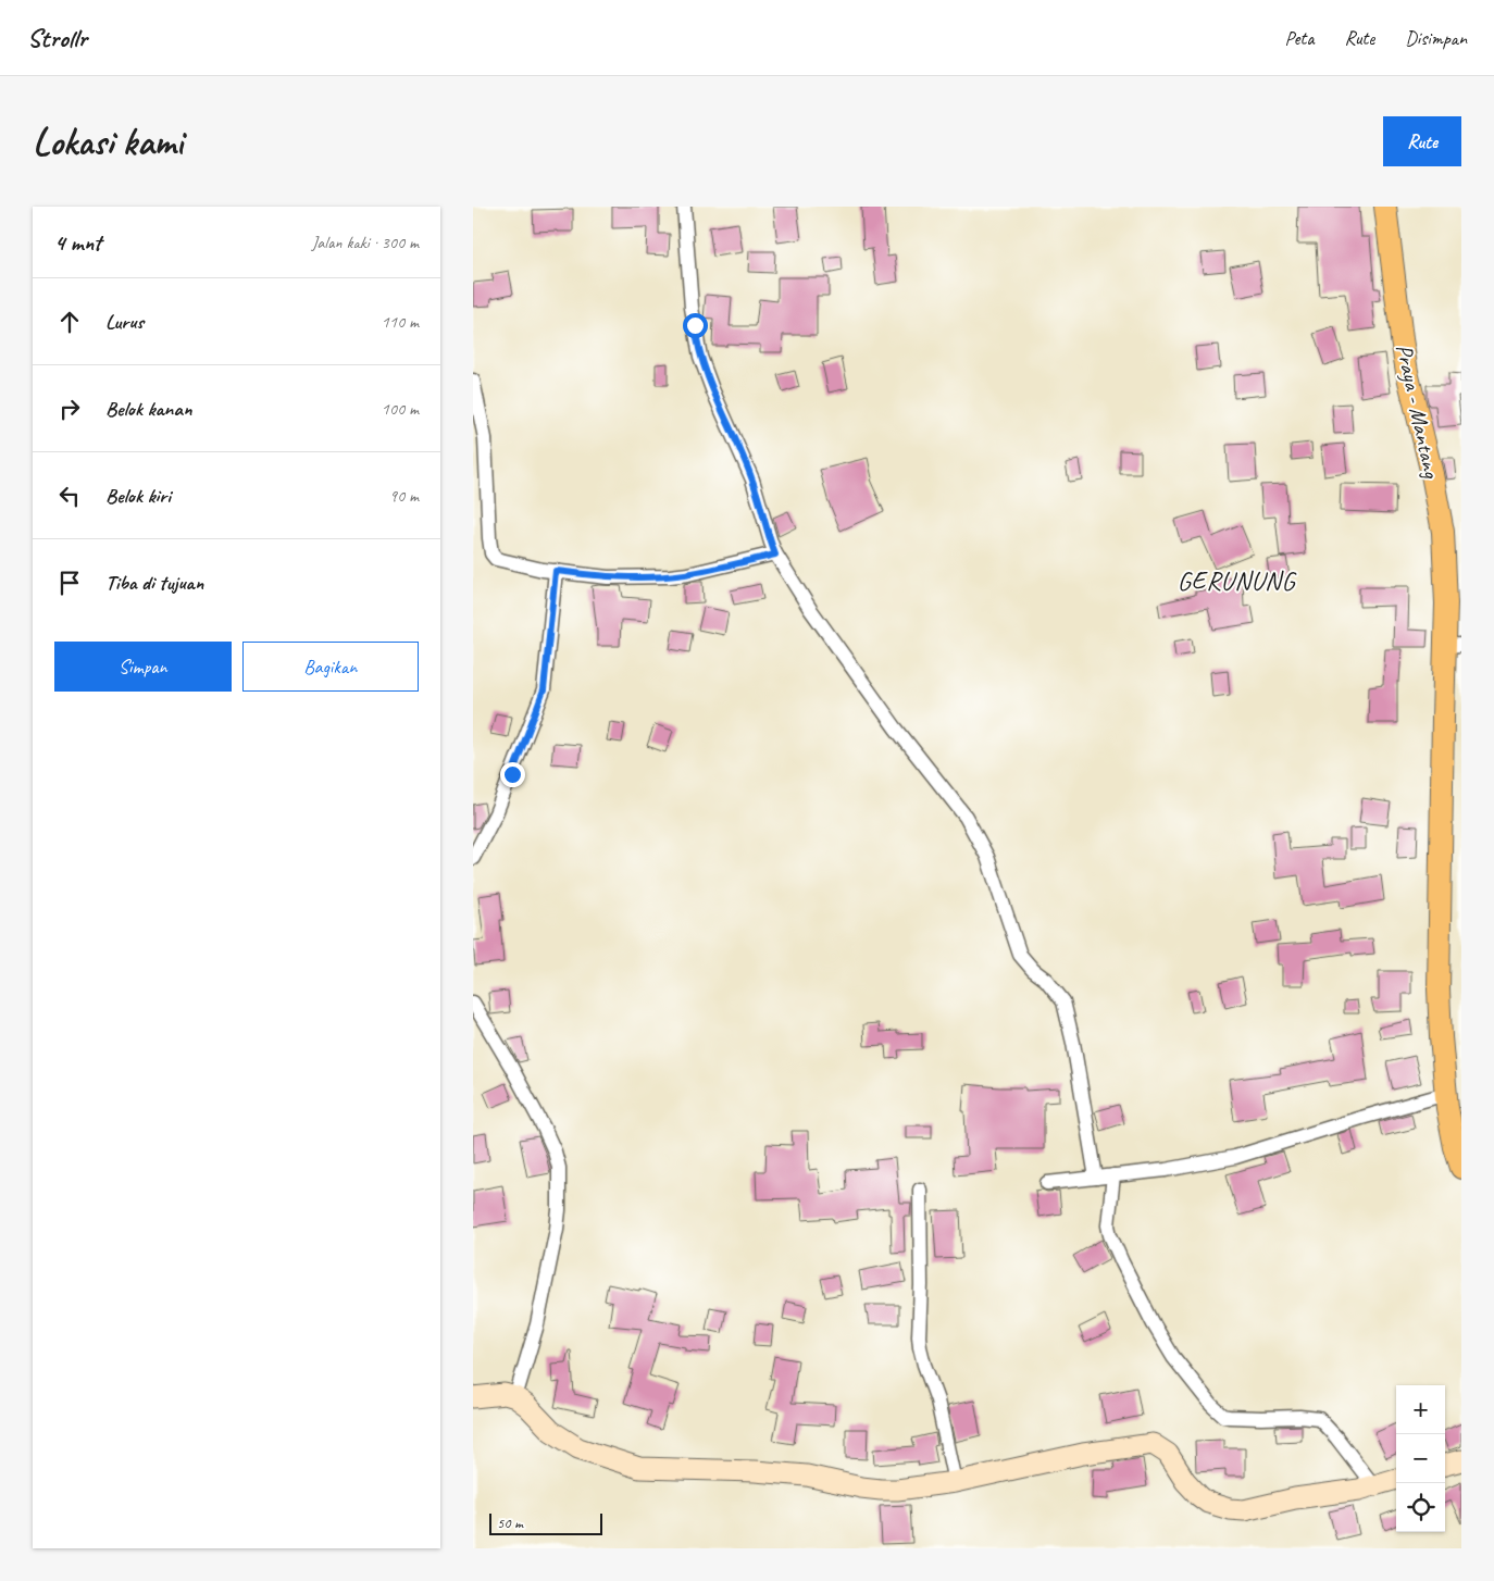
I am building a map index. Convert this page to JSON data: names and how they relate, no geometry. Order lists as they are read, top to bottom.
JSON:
{
  "streets": {
    "main road": ["Praya - Mantang"]
  },
  "districts": ["GERUNUNG"],
  "scale_bar": "50 m",
  "page": {
    "header": "Strollr",
    "nav": ["Peta", "Rute", "Disimpan"],
    "buttons": [
      "Rute",
      ["Simpan", "Bagikan"]
    ],
    "title": "Lokasi kami",
    "heading": ["4 mnt", "Jalan kaki · 300 m"],
    "list": [
      ["Lurus", "110 m"],
      ["Belok kanan", "100 m"],
      ["Belok kiri", "90 m"],
      "Tiba di tujuan"
    ],
    "map_buttons": ["+", "−"],
    "scale": "50 m"
  }
}
